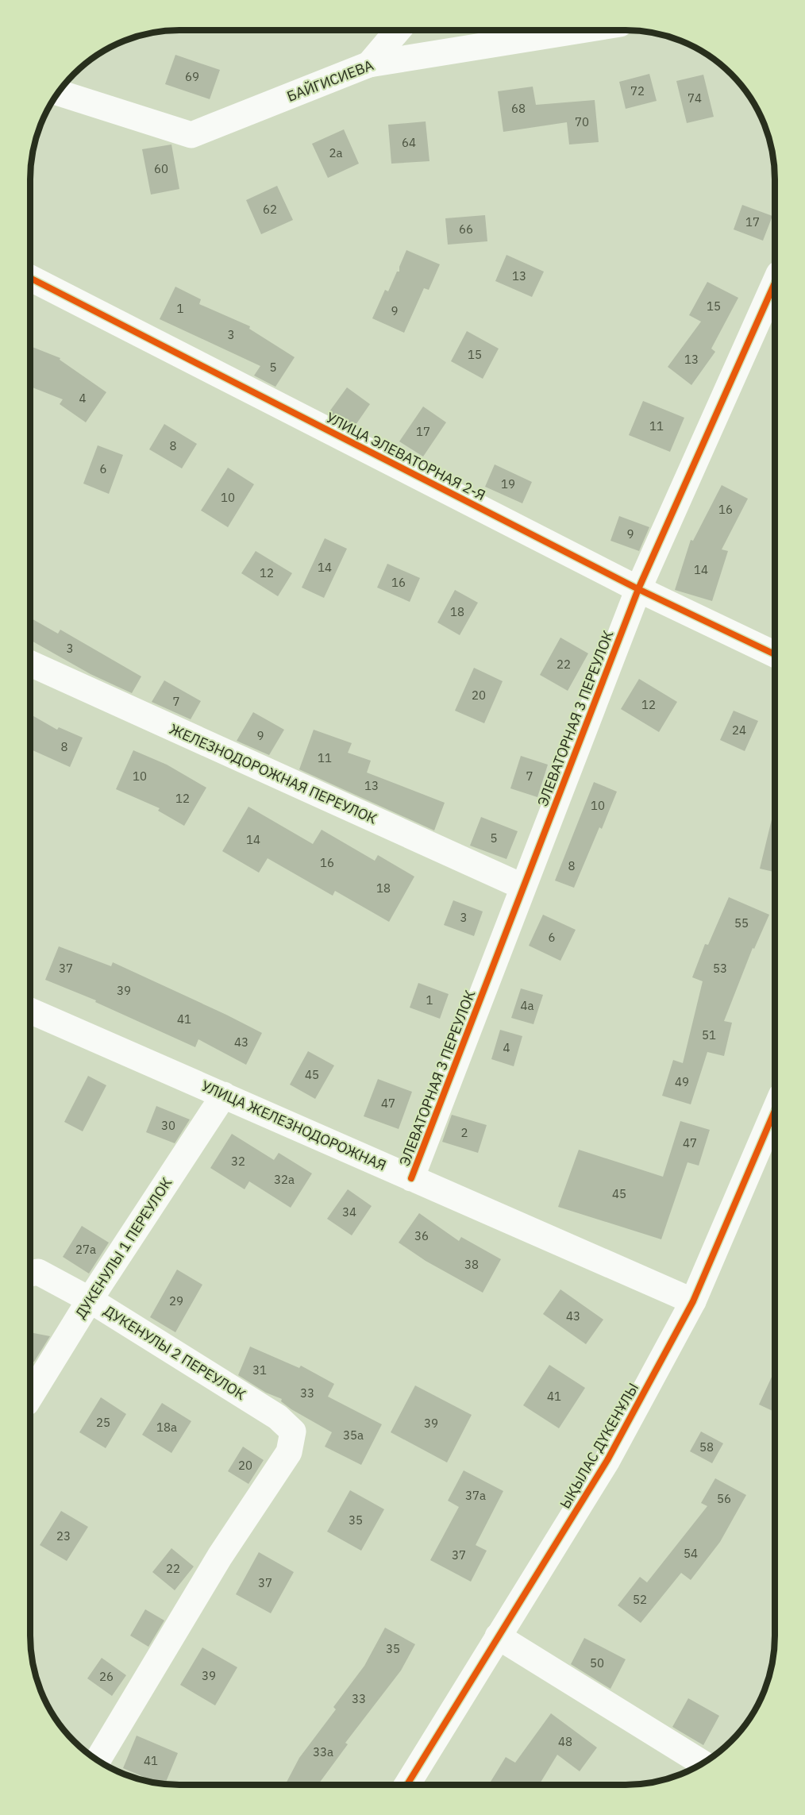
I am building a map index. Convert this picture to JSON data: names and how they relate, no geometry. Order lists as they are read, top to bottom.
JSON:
{
  "streets": {
    "street": [
      "БАЙГИСИЕВА",
      "УЛИЦА ЭЛЕВАТОРНАЯ 2-Я",
      "ЭЛЕВАТОРНАЯ 3 ПЕРЕУЛОК",
      "ЖЕЛЕЗНОДОРОЖНАЯ ПЕРЕУЛОК",
      "УЛИЦА ЖЕЛЕЗНОДОРОЖНАЯ",
      "ДУКЕНУЛЫ 1 ПЕРЕУЛОК",
      "ДУКЕНУЛЫ 2 ПЕРЕУЛОК",
      "ЫҚЫЛАС ДҮКЕНҰЛЫ"
    ]
  },
  "crossings": [
    ["УЛИЦА ЭЛЕВАТОРНАЯ 2-Я", "ЭЛЕВАТОРНАЯ 3 ПЕРЕУЛОК"],
    ["ЭЛЕВАТОРНАЯ 3 ПЕРЕУЛОК", "ЖЕЛЕЗНОДОРОЖНАЯ ПЕРЕУЛОК"],
    ["ЭЛЕВАТОРНАЯ 3 ПЕРЕУЛОК", "УЛИЦА ЖЕЛЕЗНОДОРОЖНАЯ"],
    ["УЛИЦА ЖЕЛЕЗНОДОРОЖНАЯ", "ДУКЕНУЛЫ 1 ПЕРЕУЛОК"],
    ["УЛИЦА ЖЕЛЕЗНОДОРОЖНАЯ", "ЫҚЫЛАС ДҮКЕНҰЛЫ"],
    ["ДУКЕНУЛЫ 1 ПЕРЕУЛОК", "ДУКЕНУЛЫ 2 ПЕРЕУЛОК"]
  ],
  "house_numbers": [
    "69",
    "72",
    "74",
    "68",
    "70",
    "64",
    "2а",
    "60",
    "62",
    "17",
    "66",
    "13",
    "15",
    "1",
    "9",
    "3",
    "15",
    "13",
    "5",
    "4",
    "11",
    "17",
    "8",
    "6",
    "19",
    "10",
    "16",
    "9",
    "14",
    "14",
    "12",
    "16",
    "18",
    "3",
    "22",
    "20",
    "7",
    "12",
    "24",
    "9",
    "8",
    "11",
    "10",
    "7",
    "13",
    "12",
    "10",
    "5",
    "14",
    "16",
    "8",
    "18",
    "3",
    "55",
    "6",
    "37",
    "53",
    "39",
    "1",
    "4а",
    "41",
    "51",
    "43",
    "4",
    "45",
    "49",
    "47",
    "30",
    "2",
    "47",
    "32",
    "32а",
    "45",
    "34",
    "36",
    "27а",
    "38",
    "29",
    "43",
    "31",
    "33",
    "41",
    "25",
    "39",
    "18а",
    "35а",
    "58",
    "20",
    "37а",
    "56",
    "35",
    "23",
    "54",
    "37",
    "22",
    "37",
    "52",
    "35",
    "50",
    "39",
    "26",
    "33",
    "48",
    "33а",
    "41"
  ]
}
